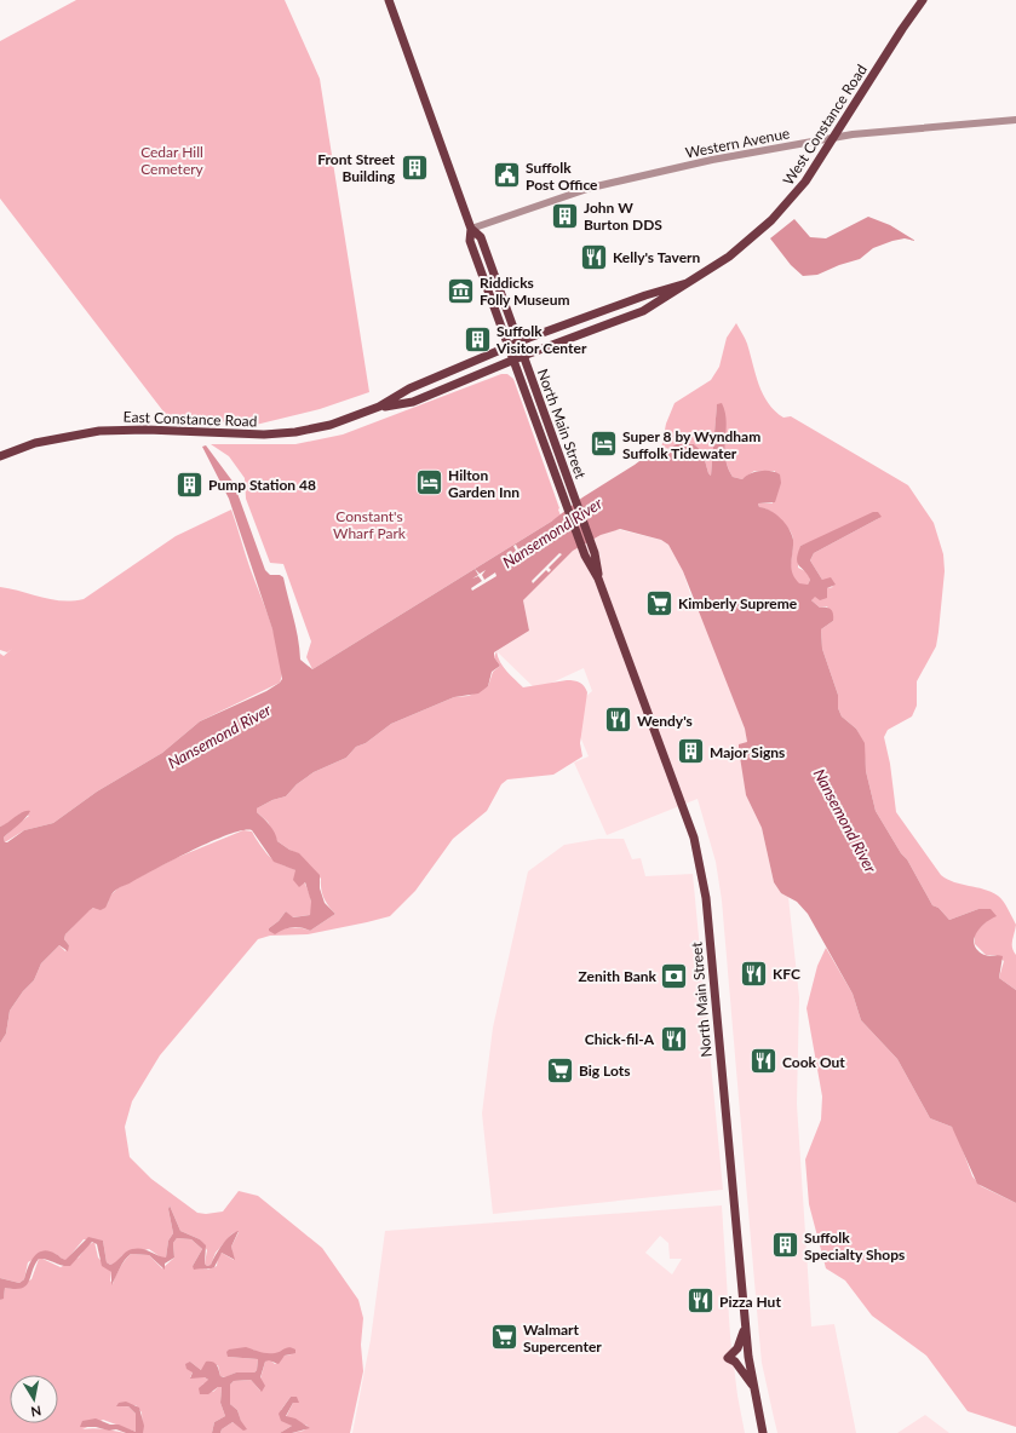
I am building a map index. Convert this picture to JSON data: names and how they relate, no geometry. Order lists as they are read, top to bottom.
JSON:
{
  "streets": {
    "main road": ["West Constance Road", "East Constance Road", "North Main Street"],
    "street": ["Western Avenue"]
  },
  "crossings": [
    ["West Constance Road", "Western Avenue"],
    ["West Constance Road", "East Constance Road"],
    ["West Constance Road", "North Main Street"],
    ["Western Avenue", "North Main Street"],
    ["East Constance Road", "North Main Street"]
  ],
  "water": ["Nansemond River"],
  "parks": ["Cedar Hill Cemetery", "Constant's Wharf Park"],
  "places": {
    "building": [
      "Front Street Building",
      "John W Burton DDS",
      "Suffolk Visitor Center",
      "Pump Station 48",
      "Major Signs",
      "Suffolk Specialty Shops"
    ],
    "public building": ["Suffolk Post Office"],
    "restaurant": [
      "Kelly's Tavern",
      "Wendy's",
      "KFC",
      "Chick-fil-A",
      "Cook Out",
      "Pizza Hut"
    ],
    "museum": ["Riddicks Folly Museum"],
    "hotel": ["Super 8 by Wyndham Suffolk Tidewater", "Hilton Garden Inn"],
    "supermarket": ["Kimberly Supreme", "Big Lots", "Walmart Supercenter"],
    "bank": ["Zenith Bank"]
  },
  "north": "bottom"
}
